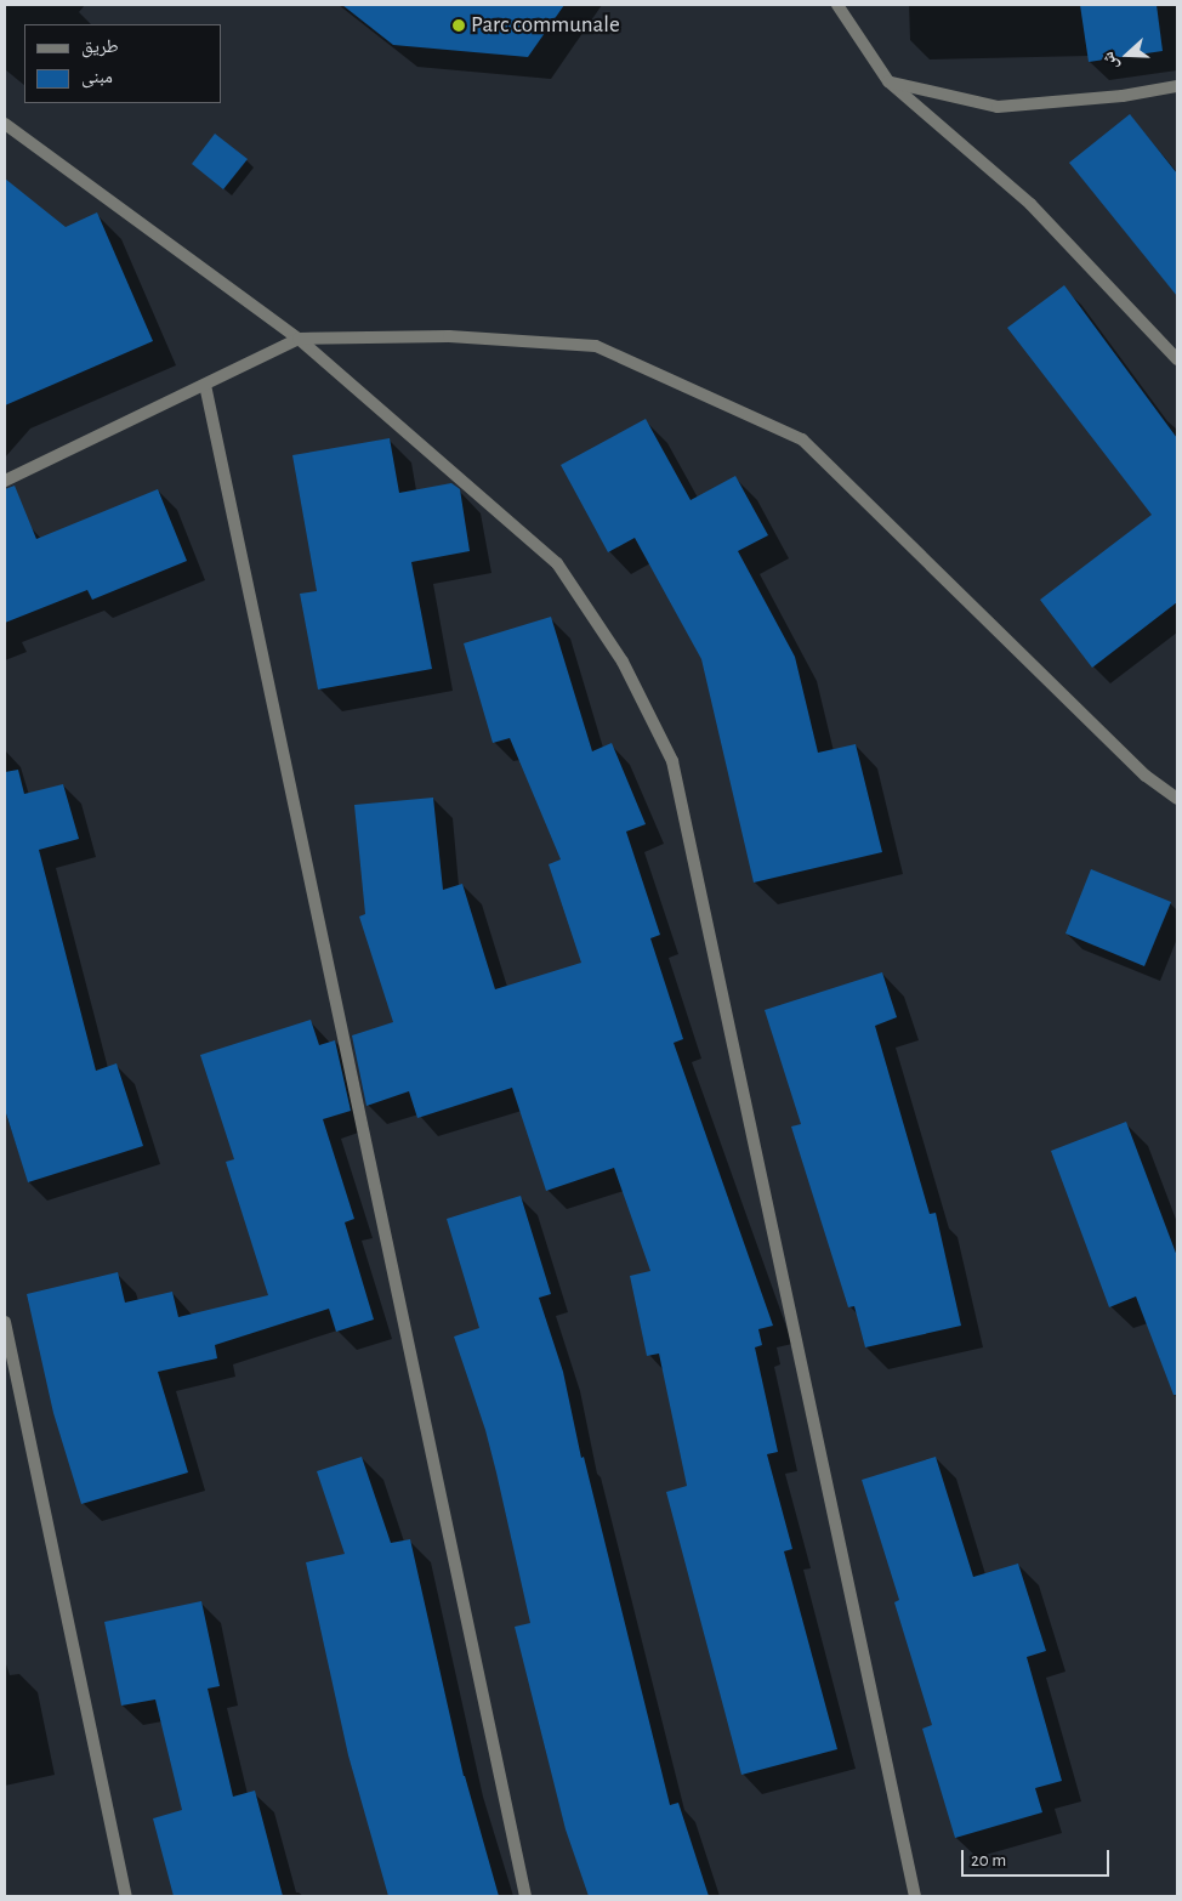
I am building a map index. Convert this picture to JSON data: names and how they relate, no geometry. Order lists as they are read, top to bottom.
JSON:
{
  "places": ["Parc communale"],
  "legend": ["طريق", "مبنى"],
  "scale_bar": "20 m",
  "north": "left"
}
